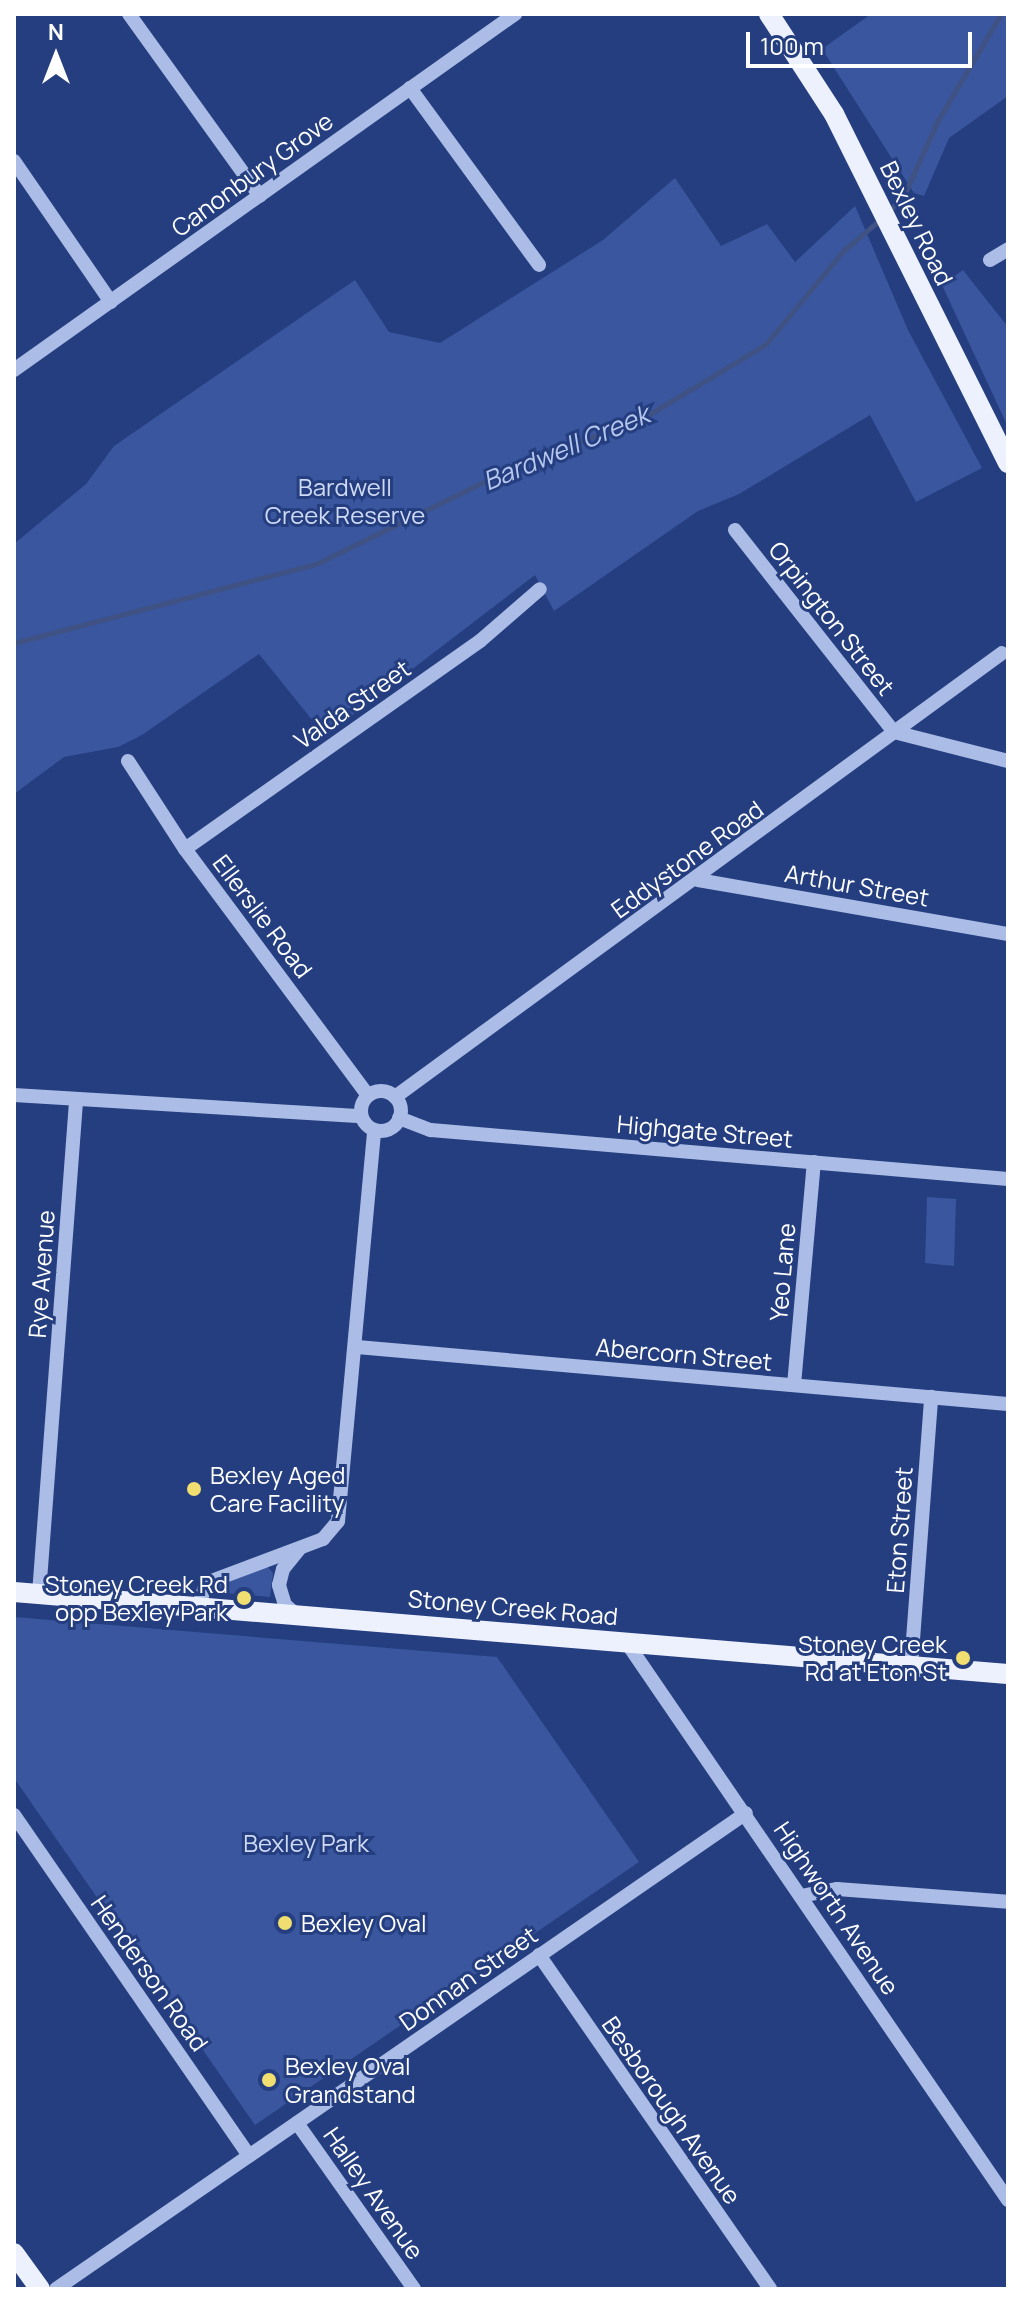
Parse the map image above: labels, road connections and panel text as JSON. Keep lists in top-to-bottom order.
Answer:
{
  "streets": {
    "main road": ["Bexley Road", "Stoney Creek Road"],
    "street": [
      "Canonbury Grove",
      "Orpington Street",
      "Valda Street",
      "Eddystone Road",
      "Arthur Street",
      "Ellerslie Road",
      "Highgate Street",
      "Yeo Lane",
      "Rye Avenue",
      "Abercorn Street",
      "Eton Street",
      "Highworth Avenue",
      "Henderson Road",
      "Donnan Street",
      "Besborough Avenue",
      "Halley Avenue"
    ]
  },
  "crossings": [
    ["Orpington Street", "Eddystone Road"],
    ["Valda Street", "Ellerslie Road"],
    ["Eddystone Road", "Arthur Street"],
    ["Eddystone Road", "Ellerslie Road"],
    ["Eddystone Road", "Highgate Street"],
    ["Ellerslie Road", "Highgate Street"],
    ["Highgate Street", "Yeo Lane"],
    ["Yeo Lane", "Abercorn Street"],
    ["Rye Avenue", "Stoney Creek Road"],
    ["Abercorn Street", "Eton Street"],
    ["Eton Street", "Stoney Creek Road"],
    ["Stoney Creek Road", "Highworth Avenue"],
    ["Highworth Avenue", "Donnan Street"],
    ["Henderson Road", "Donnan Street"],
    ["Donnan Street", "Besborough Avenue"],
    ["Donnan Street", "Halley Avenue"]
  ],
  "water": ["Bardwell Creek"],
  "parks": ["Bardwell Creek Reserve", "Bexley Park"],
  "places": [
    "Bexley Aged Care Facility",
    "Stoney Creek Rd opp Bexley Park",
    "Stoney Creek Rd at Eton St",
    "Bexley Oval",
    "Bexley Oval Grandstand"
  ],
  "scale_bar": "100 m",
  "north": "top"
}
